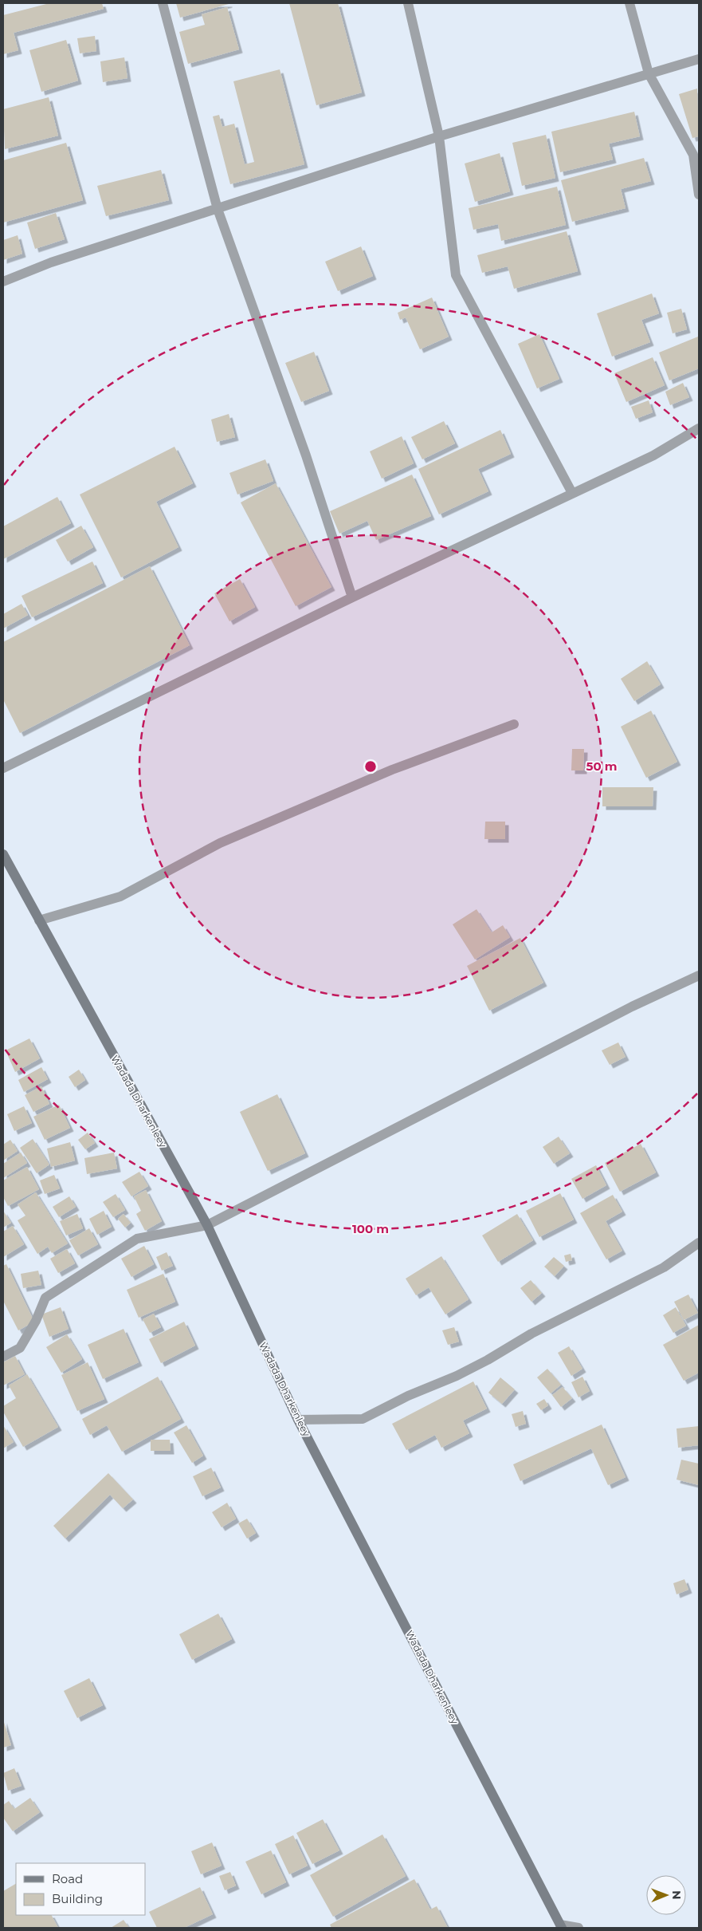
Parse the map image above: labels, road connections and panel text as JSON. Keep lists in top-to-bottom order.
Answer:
{
  "streets": {
    "main road": ["Wadada Dharkenleey"]
  },
  "legend": ["Road", "Building"],
  "north": "right",
  "rings": ["50 m", "100 m"]
}
